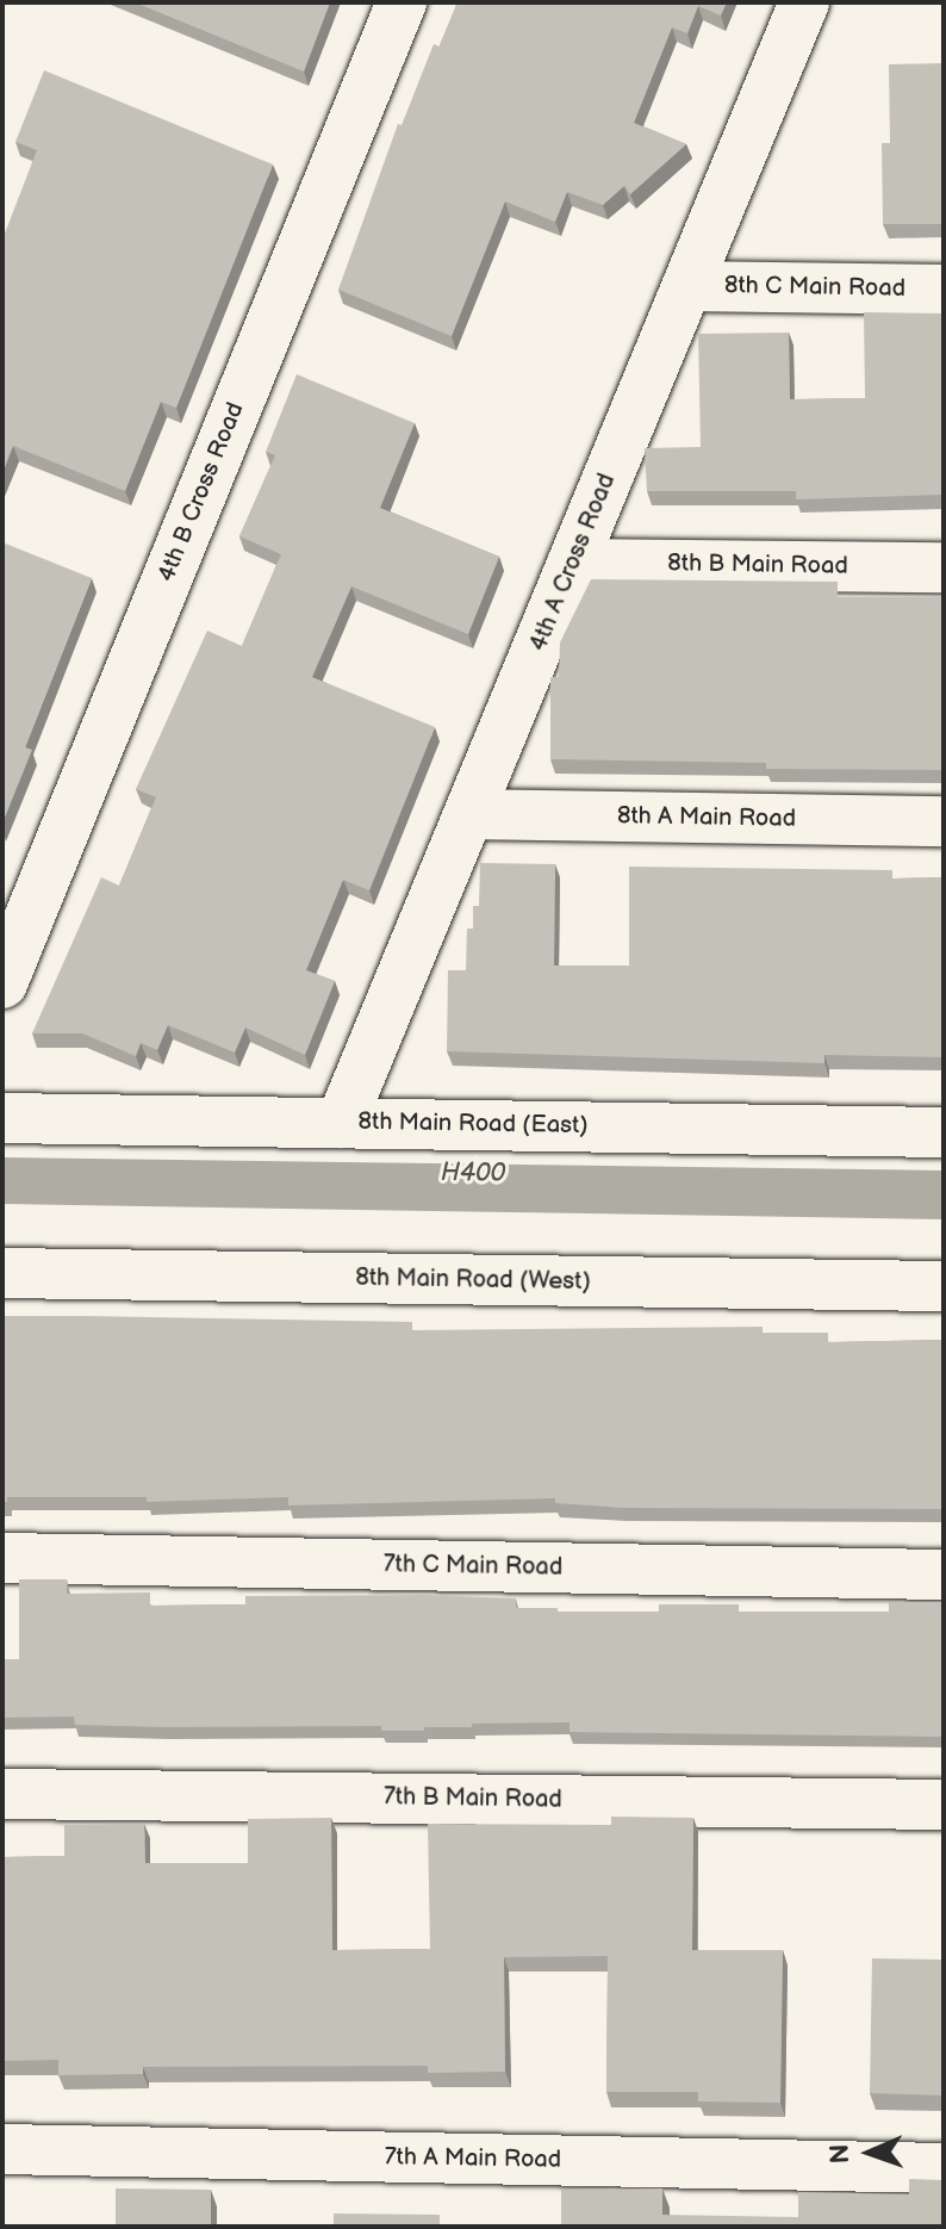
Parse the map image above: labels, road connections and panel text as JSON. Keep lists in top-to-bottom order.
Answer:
{
  "streets": {
    "street": [
      "8th C Main Road",
      "4th B Cross Road",
      "4th A Cross Road",
      "8th B Main Road",
      "8th A Main Road",
      "8th Main Road (East)",
      "8th Main Road (West)",
      "7th C Main Road",
      "7th B Main Road",
      "7th A Main Road"
    ]
  },
  "crossings": [
    ["8th C Main Road", "4th A Cross Road"],
    ["4th A Cross Road", "8th B Main Road"],
    ["4th A Cross Road", "8th A Main Road"],
    ["4th A Cross Road", "8th Main Road (East)"]
  ],
  "water": ["H400"],
  "north": "left"
}
